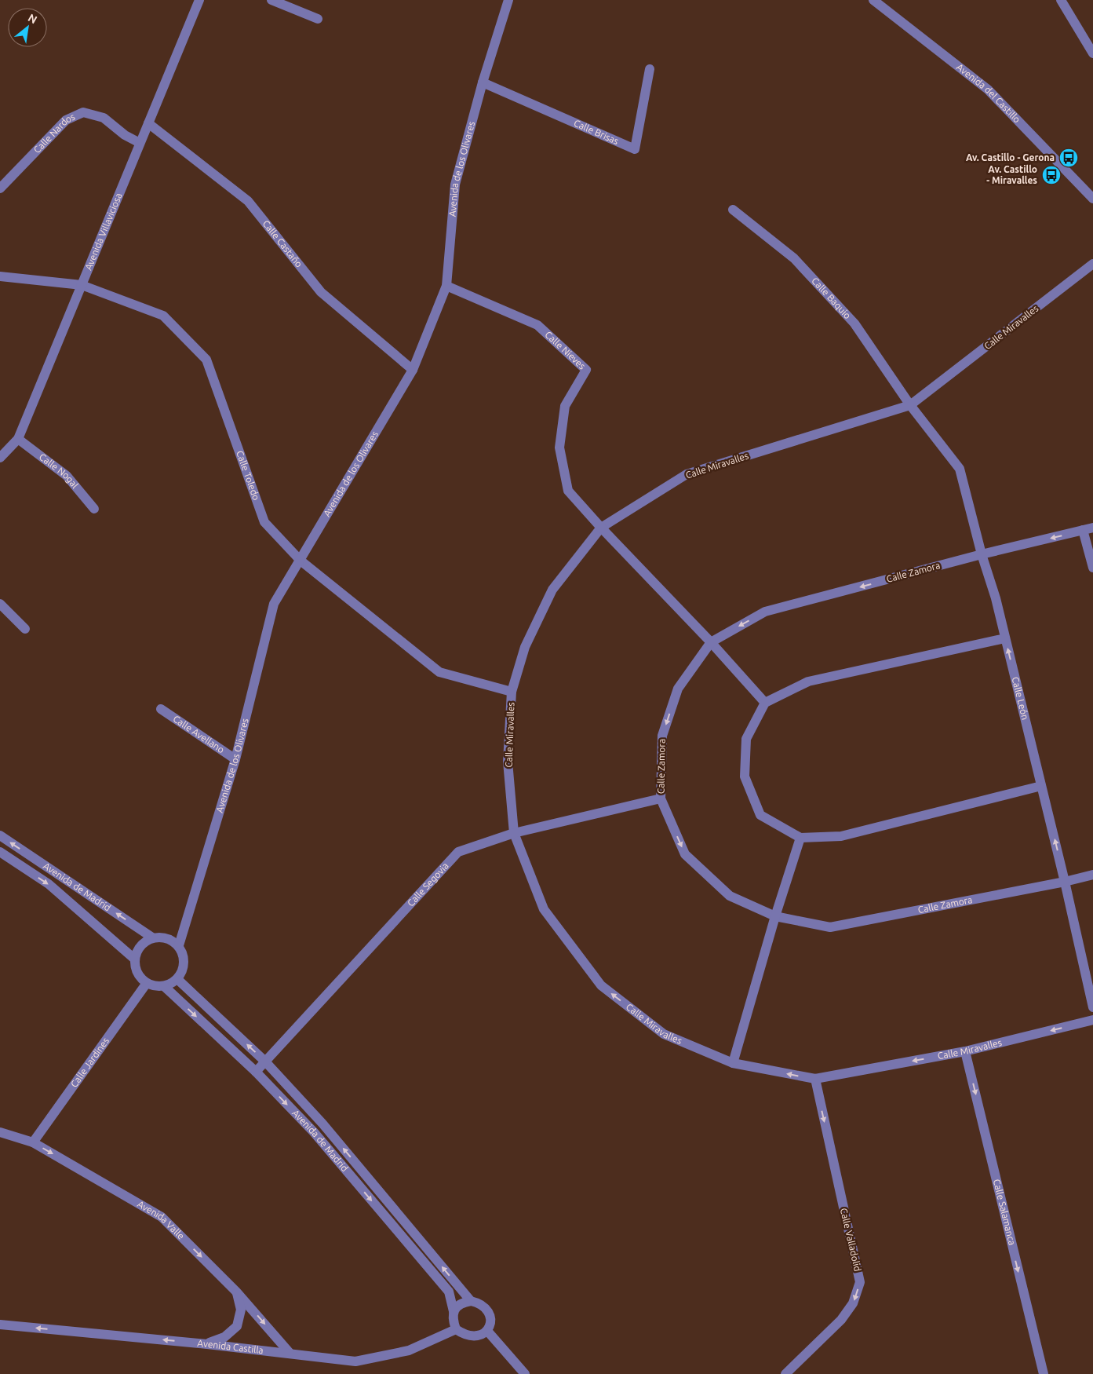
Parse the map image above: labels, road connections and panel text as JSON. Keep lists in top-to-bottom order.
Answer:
{
  "streets": {
    "street": [
      "Avenida del Castillo",
      "Calle Brisas",
      "Calle Nardos",
      "Avenida de los Olivares",
      "Avenida Villaviciosa",
      "Calle Castaño",
      "Calle Baquio",
      "Calle Miravalles",
      "Calle Nieves",
      "Calle Nogal",
      "Calle Toledo",
      "Calle Zamora",
      "Calle León",
      "Calle Avellano",
      "Calle Segovia",
      "Avenida de Madrid",
      "Calle Jardines",
      "Calle Salamanca",
      "Avenida Valle",
      "Calle Valladolid",
      "Avenida Castilla"
    ]
  },
  "crossings": [
    ["Calle Brisas", "Avenida de los Olivares"],
    ["Calle Nardos", "Avenida Villaviciosa"],
    ["Avenida de los Olivares", "Calle Castaño"],
    ["Avenida de los Olivares", "Calle Nieves"],
    ["Avenida de los Olivares", "Calle Toledo"],
    ["Avenida de los Olivares", "Calle Avellano"],
    ["Avenida de los Olivares", "Avenida de Madrid"],
    ["Avenida de los Olivares", "Calle Jardines"],
    ["Avenida Villaviciosa", "Calle Castaño"],
    ["Avenida Villaviciosa", "Calle Nogal"],
    ["Avenida Villaviciosa", "Calle Toledo"],
    ["Calle Baquio", "Calle Miravalles"],
    ["Calle Baquio", "Calle León"],
    ["Calle Miravalles", "Calle Nieves"],
    ["Calle Miravalles", "Calle Toledo"],
    ["Calle Miravalles", "Calle León"],
    ["Calle Miravalles", "Calle Segovia"],
    ["Calle Miravalles", "Calle Salamanca"],
    ["Calle Miravalles", "Calle Valladolid"],
    ["Calle Zamora", "Calle León"],
    ["Calle Zamora", "Calle Segovia"],
    ["Calle Segovia", "Avenida de Madrid"],
    ["Avenida de Madrid", "Calle Jardines"],
    ["Avenida de Madrid", "Avenida Castilla"],
    ["Calle Jardines", "Avenida Valle"],
    ["Avenida Valle", "Avenida Castilla"]
  ],
  "one_way": [
    "Calle Miravalles",
    "Calle León",
    "Calle Salamanca",
    "Avenida Valle",
    "Calle Valladolid",
    "Avenida Castilla"
  ],
  "places": {
    "bus stop": ["Av. Castillo - Gerona", "Av. Castillo - Miravalles"]
  },
  "north": "top right"
}
